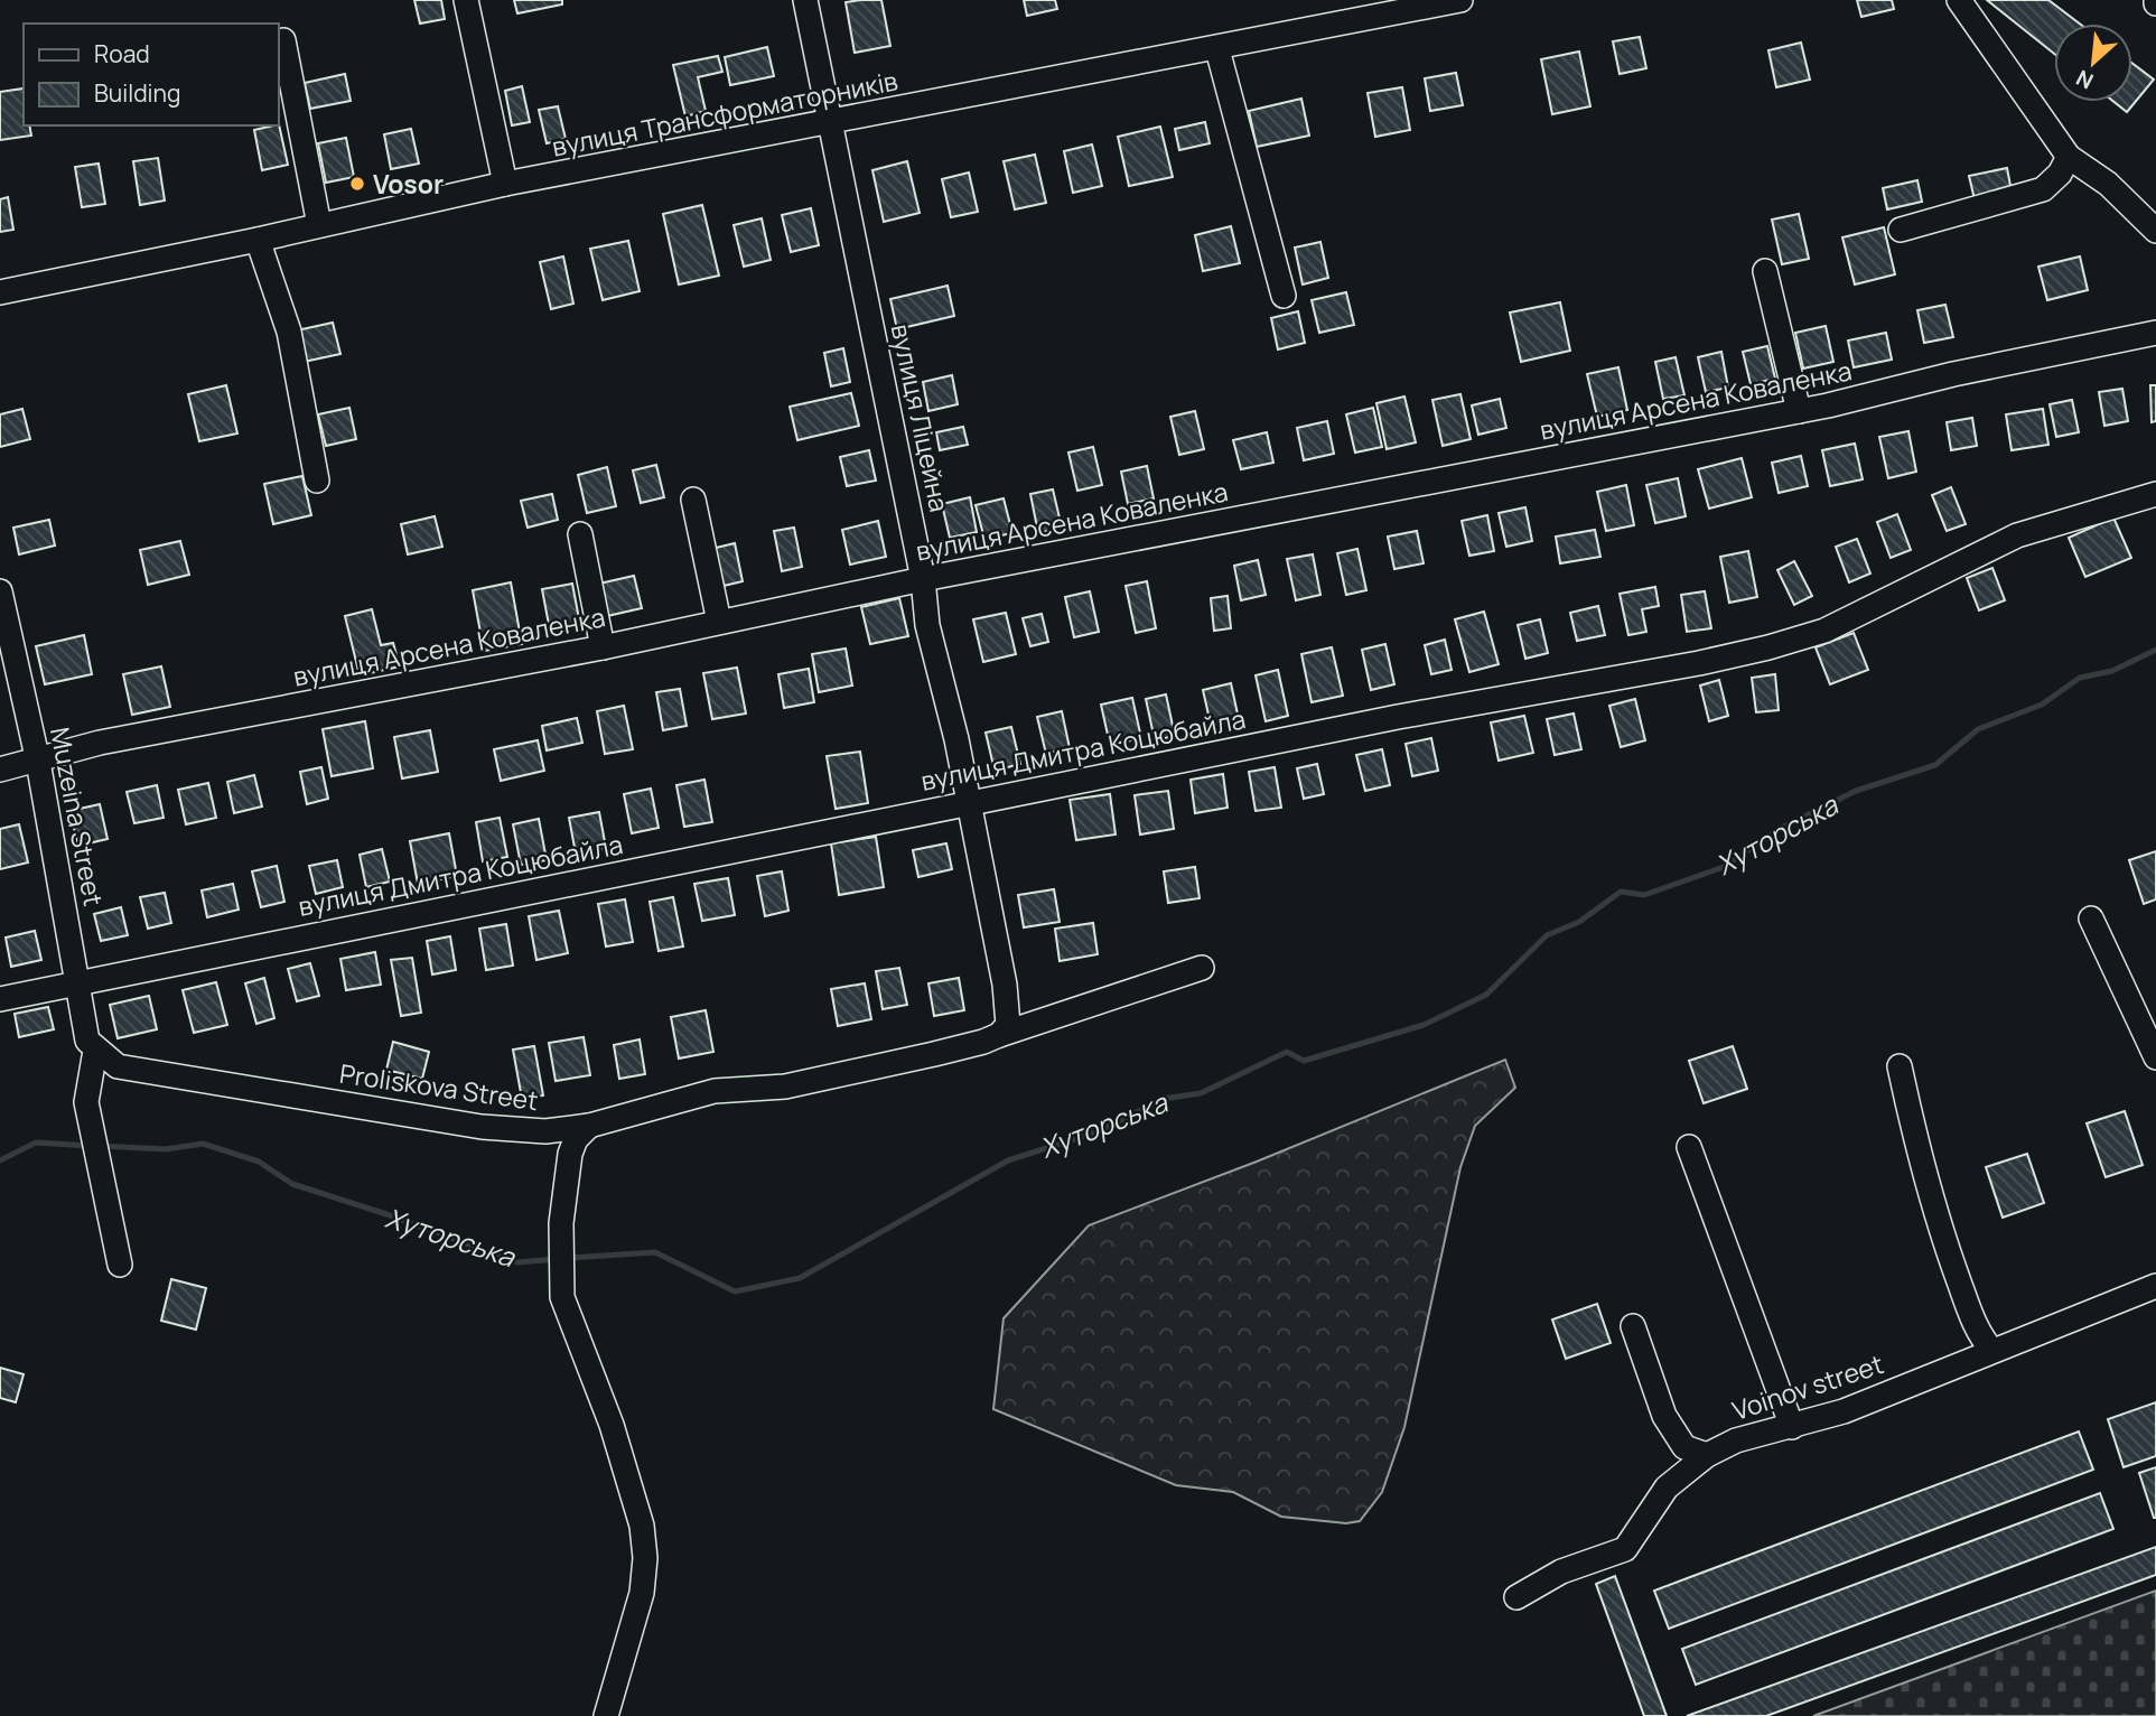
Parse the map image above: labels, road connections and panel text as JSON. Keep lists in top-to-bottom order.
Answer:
{
  "streets": {
    "street": [
      "вулиця Трансформаторників",
      "вулиця Арсена Коваленка",
      "вулиця Ліцейна",
      "вулиця Дмитра Коцюбайла",
      "Muzeina Street",
      "Proliskova Street",
      "Voinov street"
    ]
  },
  "crossings": [
    ["вулиця Трансформаторників", "вулиця Ліцейна"],
    ["вулиця Арсена Коваленка", "вулиця Ліцейна"],
    ["вулиця Арсена Коваленка", "Muzeina Street"],
    ["вулиця Ліцейна", "вулиця Дмитра Коцюбайла"],
    ["вулиця Ліцейна", "Proliskova Street"],
    ["вулиця Дмитра Коцюбайла", "Muzeina Street"],
    ["Muzeina Street", "Proliskova Street"]
  ],
  "water": ["Хуторська"],
  "places": ["Vosor"],
  "legend": ["Road", "Building"],
  "north": "bottom left"
}
